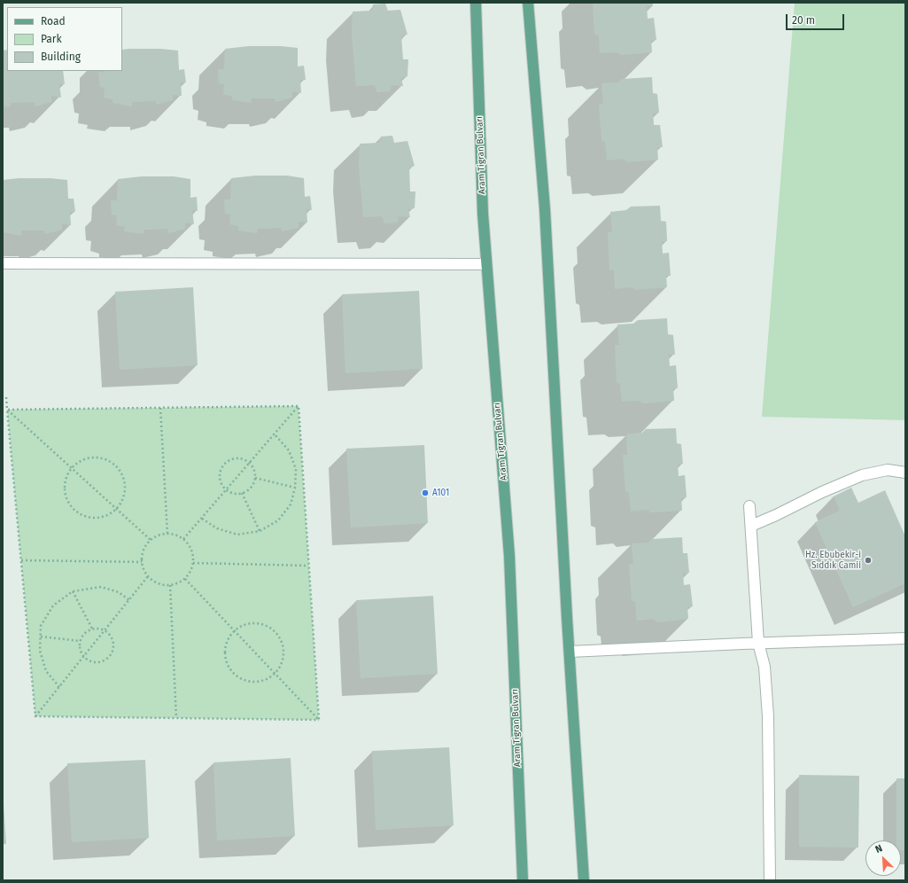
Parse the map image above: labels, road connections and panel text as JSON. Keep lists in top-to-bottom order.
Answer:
{
  "streets": {
    "main road": ["Aram Tigran Bulvarı"]
  },
  "places": ["A101", "Hz. Ebubekir-i Sıddık Camii"],
  "legend": ["Road", "Park", "Building"],
  "scale_bar": "20 m",
  "north": "top left"
}
